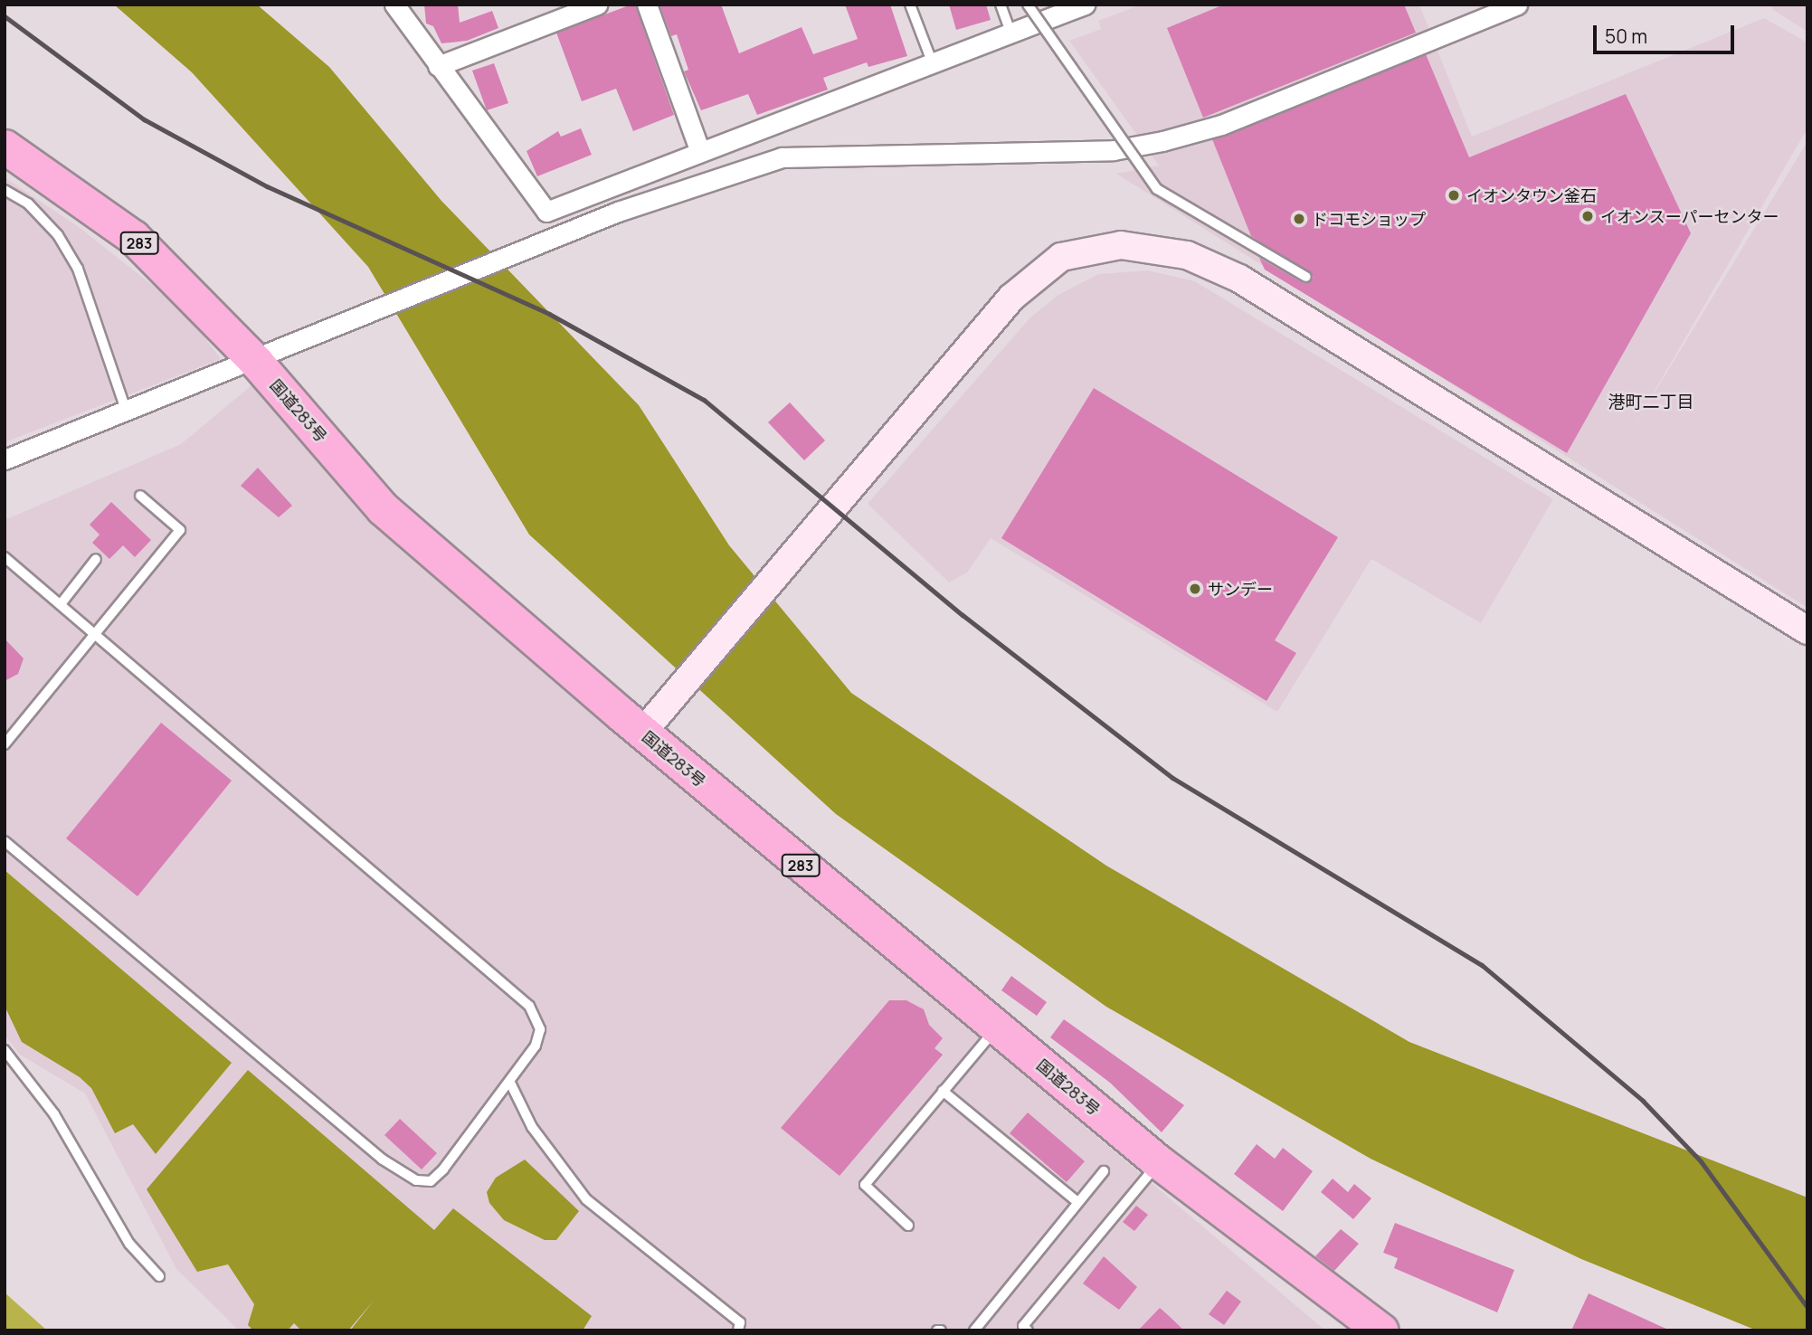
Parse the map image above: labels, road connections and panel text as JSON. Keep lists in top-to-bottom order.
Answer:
{
  "streets": {
    "highway": ["283", "国道283号"]
  },
  "districts": ["港町二丁目"],
  "places": [
    "イオンタウン釜石",
    "イオンスーパーセンター",
    "ドコモショップ",
    "サンデー"
  ],
  "scale_bar": "50 m"
}
